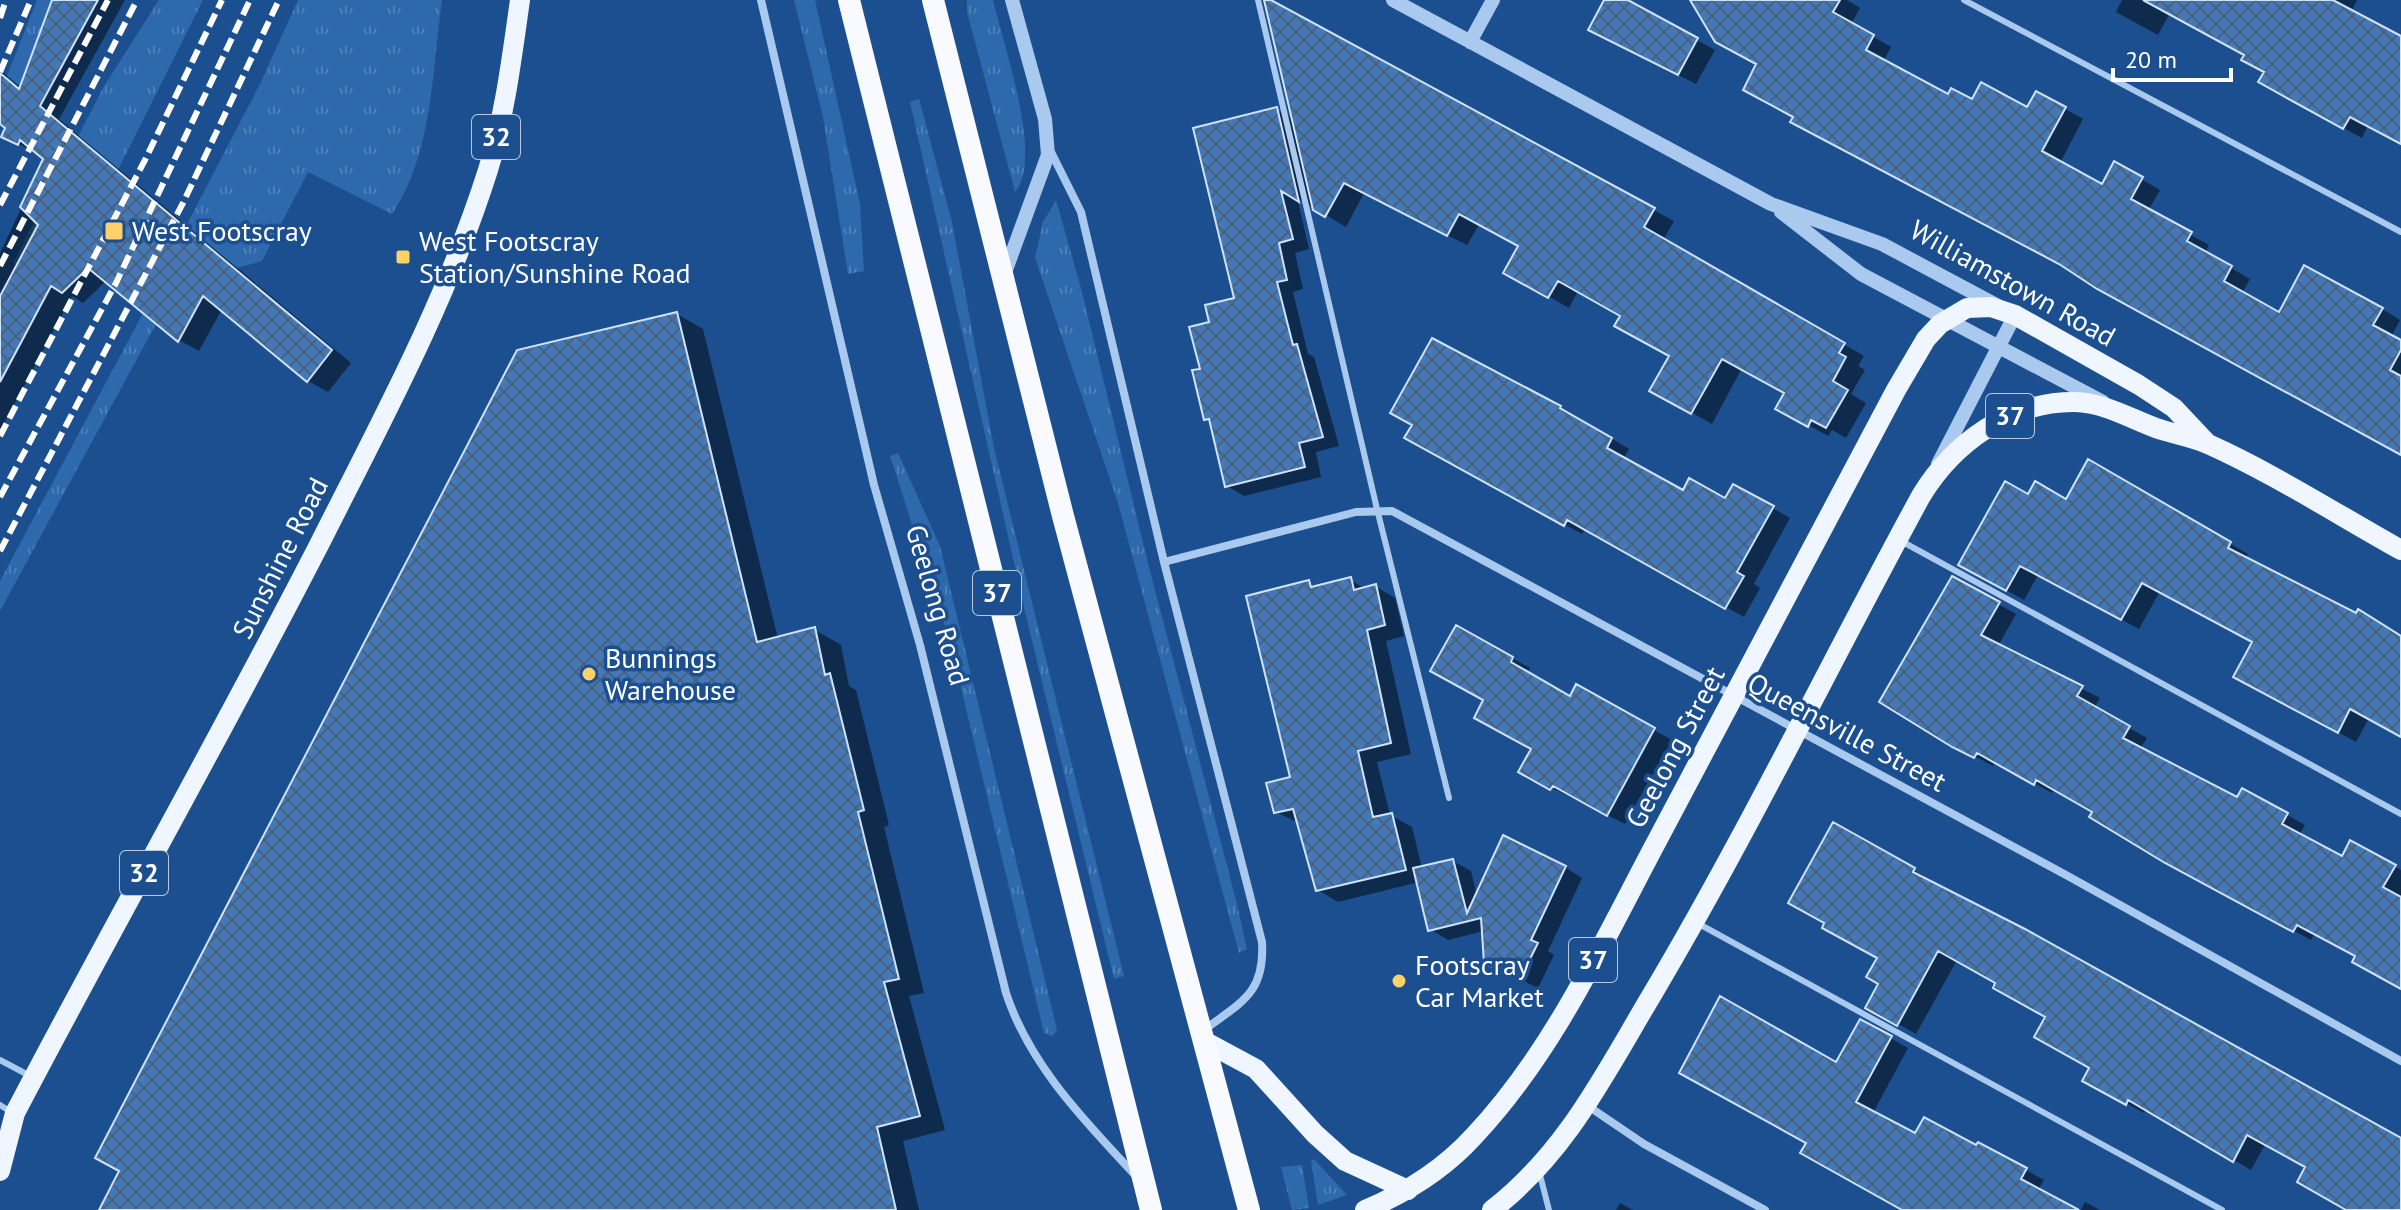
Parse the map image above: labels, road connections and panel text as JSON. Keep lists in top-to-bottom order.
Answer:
{
  "streets": {
    "highway": ["37", "Geelong Road"],
    "main road": [
      "32",
      "Williamstown Road",
      "Sunshine Road",
      "Geelong Street"
    ],
    "street": ["Queensville Street"]
  },
  "crossings": [
    ["Williamstown Road", "37"],
    ["Williamstown Road", "Geelong Street"],
    ["37", "Queensville Street"],
    ["37", "Geelong Street"],
    ["Queensville Street", "Geelong Street"]
  ],
  "places": {
    "transit": ["West Footscray", "West Footscray Station/Sunshine Road"],
    "other": ["Bunnings Warehouse", "Footscray Car Market"]
  },
  "scale_bar": "20 m"
}
